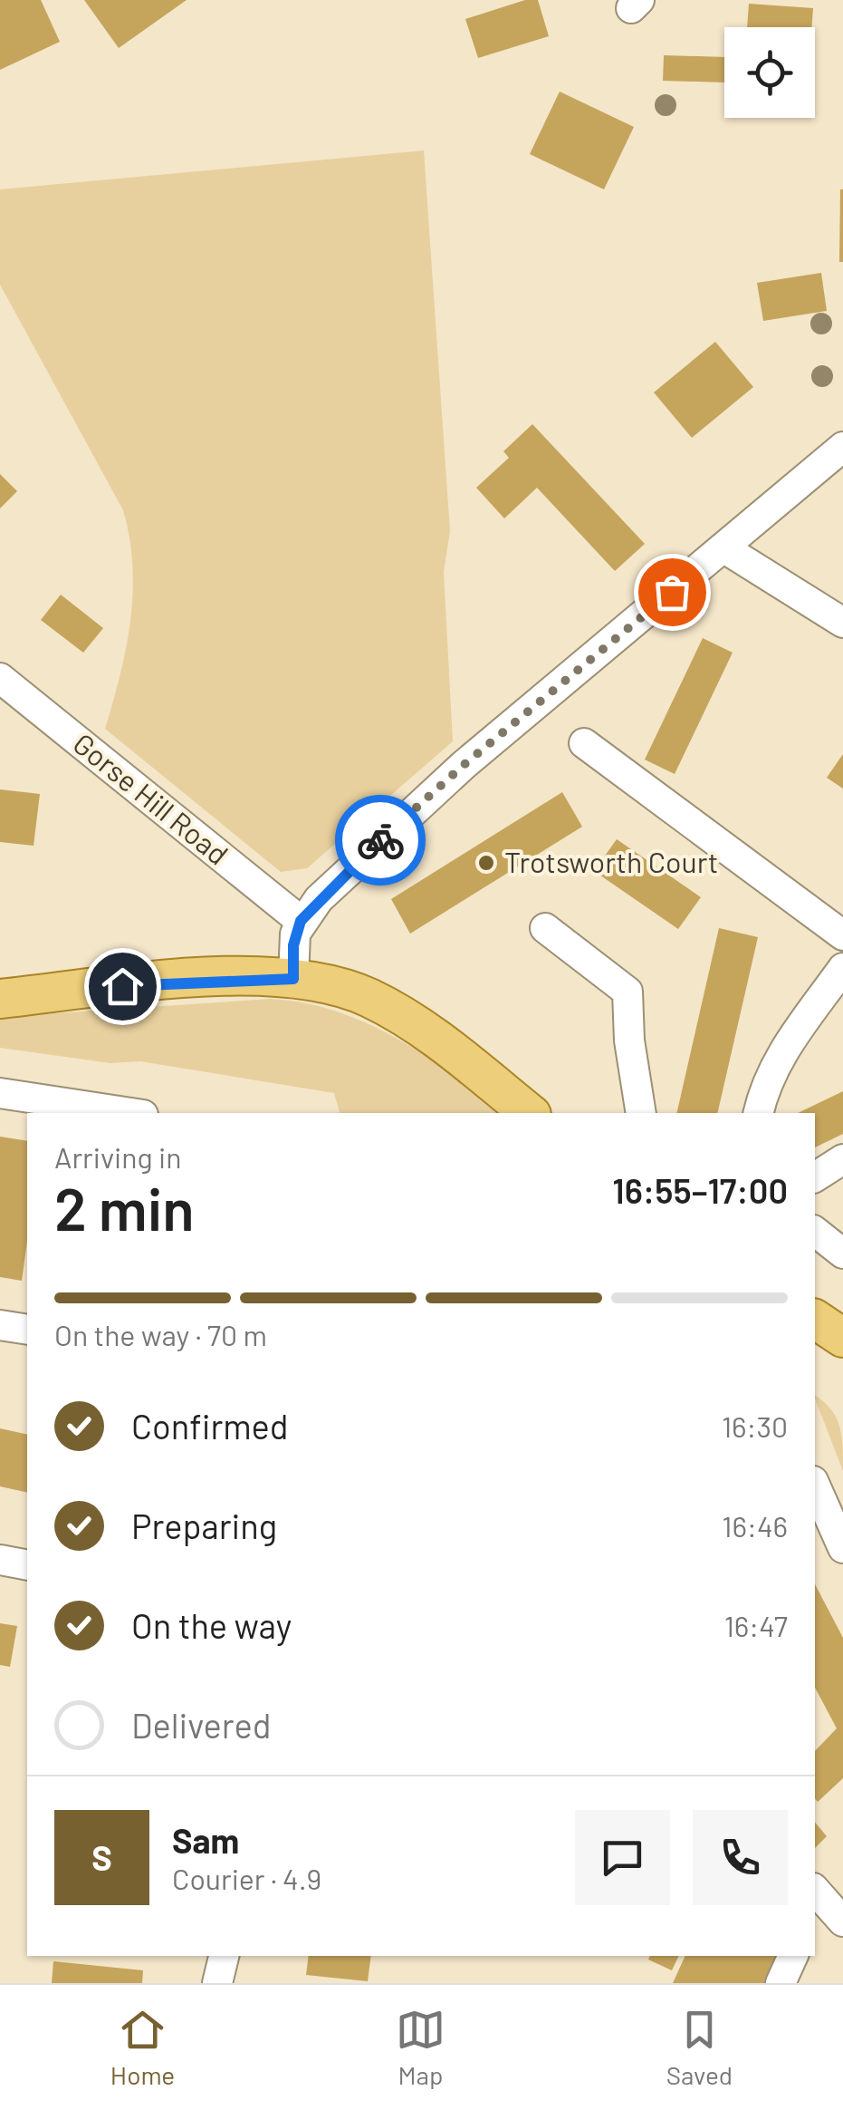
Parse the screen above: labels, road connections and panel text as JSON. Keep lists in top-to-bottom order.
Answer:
{
  "streets": {
    "street": ["Gorse Hill Road"]
  },
  "places": ["Trotsworth Court"],
  "page": {
    "heading": ["2 min", "Arriving in", "16:55–17:00"],
    "panel": ["Sam", "Courier · 4.9"],
    "bar": "On the way · 70 m",
    "list": [
      ["Confirmed", "16:30"],
      ["Preparing", "16:46"],
      ["On the way", "16:47"],
      "Delivered"
    ],
    "round": "S",
    "tabs": ["Home", "Map", "Saved"]
  }
}
